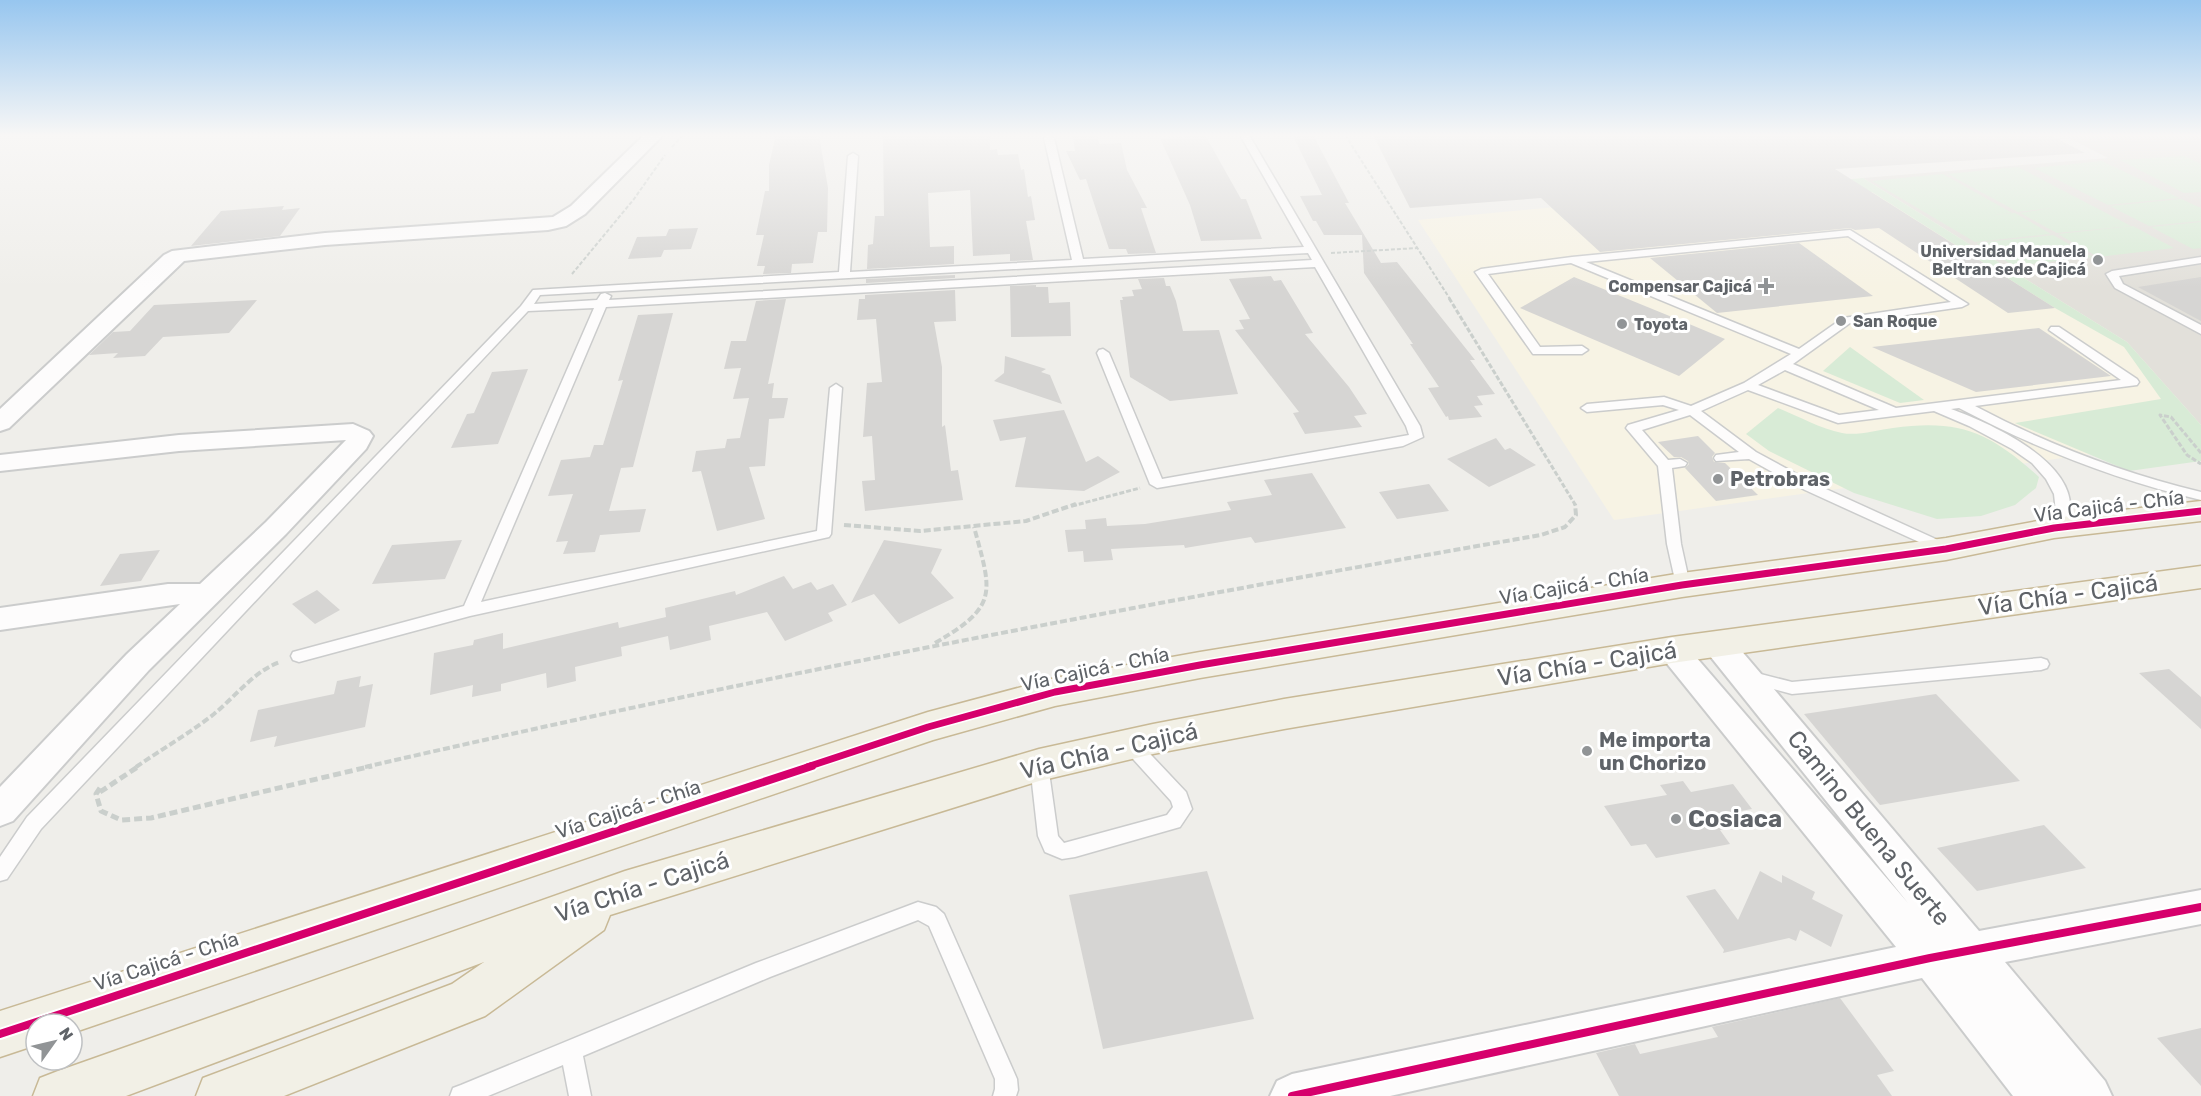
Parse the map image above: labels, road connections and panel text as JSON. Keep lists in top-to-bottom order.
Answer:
{
  "streets": {
    "highway": ["Vía Cajicá - Chía", "Vía Chía - Cajicá"],
    "street": ["Camino Buena Suerte"]
  },
  "crossings": [
    ["Vía Chía - Cajicá", "Camino Buena Suerte"]
  ],
  "places": {
    "other": [
      "Universidad Manuela Beltran sede Cajicá",
      "San Roque",
      "Toyota",
      "Petrobras",
      "Me importa un Chorizo",
      "Cosiaca"
    ],
    "health": ["Compensar Cajicá"]
  },
  "north": "top right"
}
